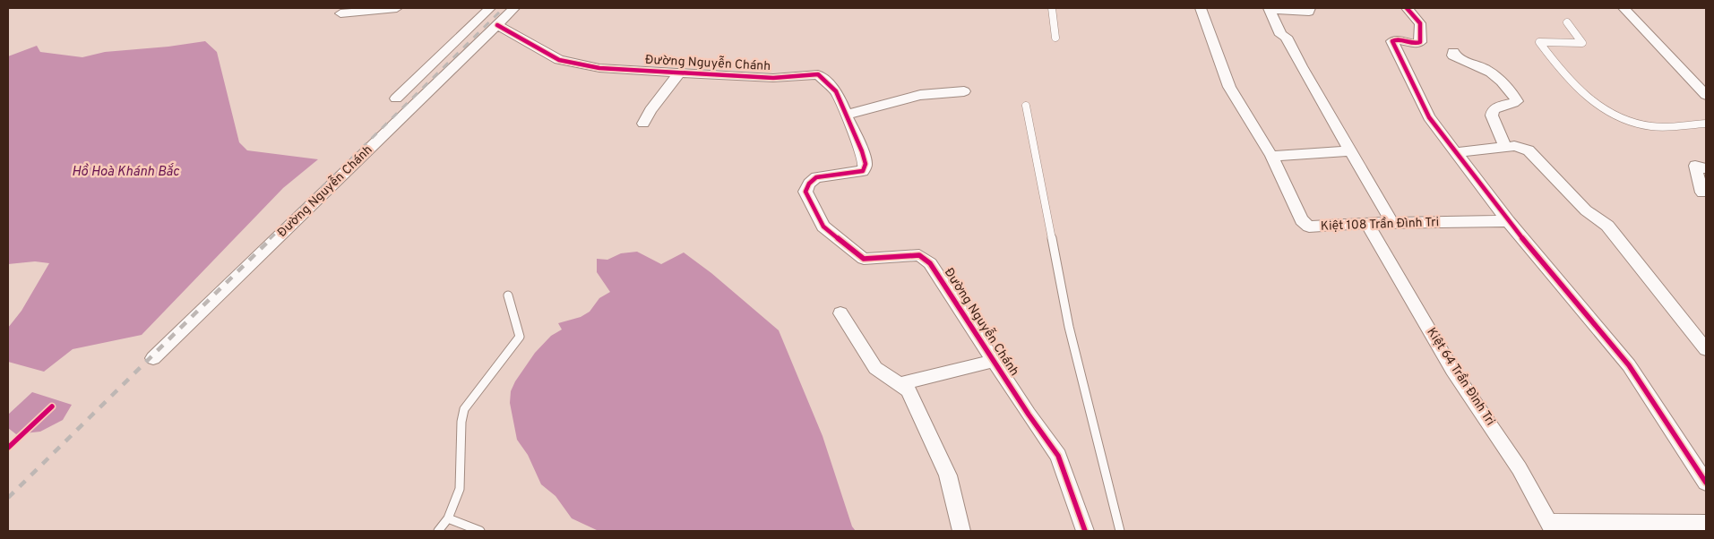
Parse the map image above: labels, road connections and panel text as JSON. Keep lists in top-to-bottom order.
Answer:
{
  "streets": {
    "street": ["Đường Nguyễn Chánh", "Kiệt 108 Trần Đình Tri", "Kiệt 64 Trần Đình Tri"]
  },
  "crossings": [
    ["Kiệt 108 Trần Đình Tri", "Kiệt 64 Trần Đình Tri"]
  ],
  "water": ["Hồ Hoà Khánh Bắc"]
}
